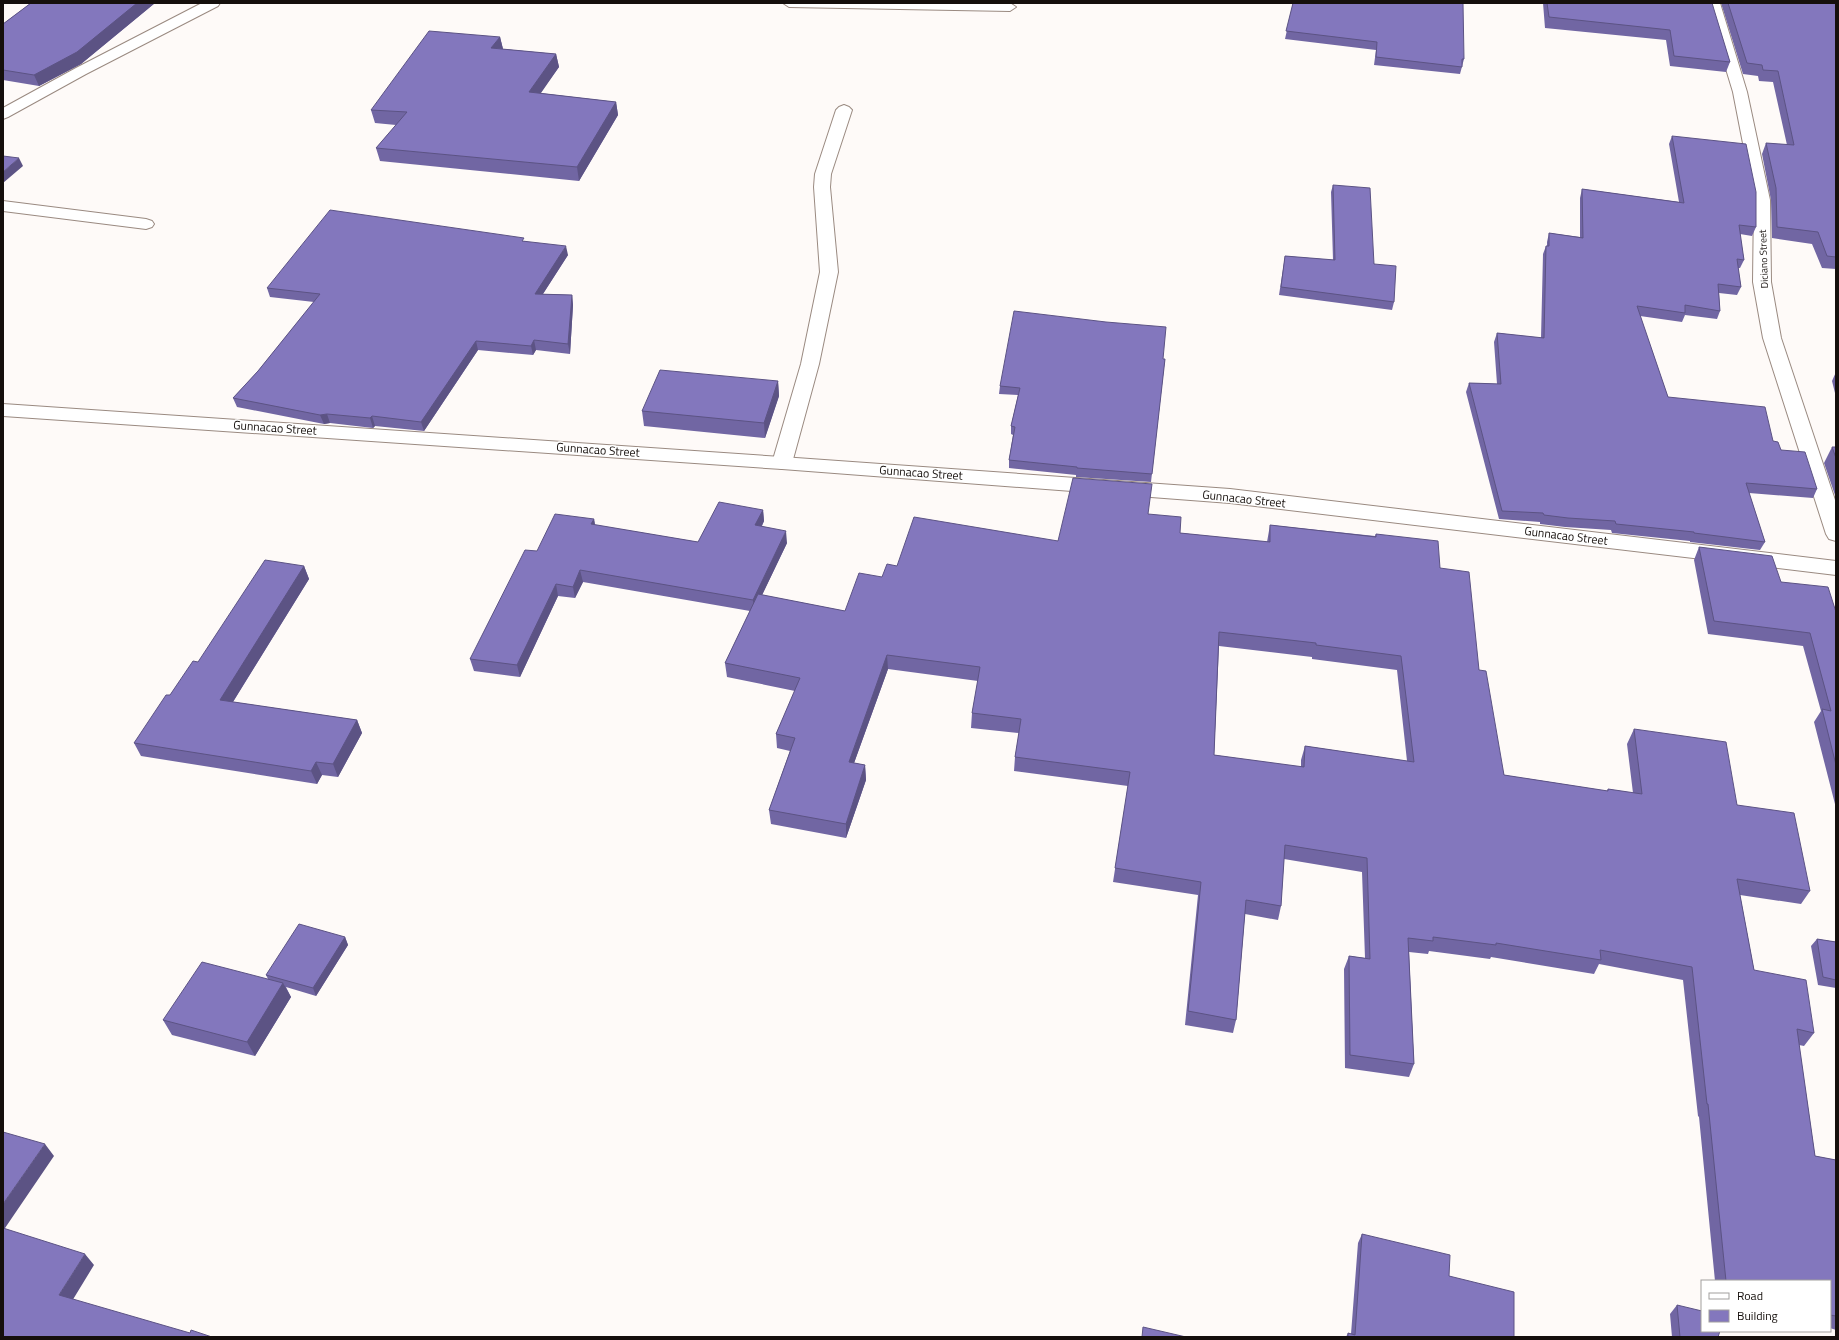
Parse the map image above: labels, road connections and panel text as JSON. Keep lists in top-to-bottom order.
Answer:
{
  "streets": {
    "street": ["Diciano Street", "Gunnacao Street"]
  },
  "legend": ["Road", "Building"]
}
